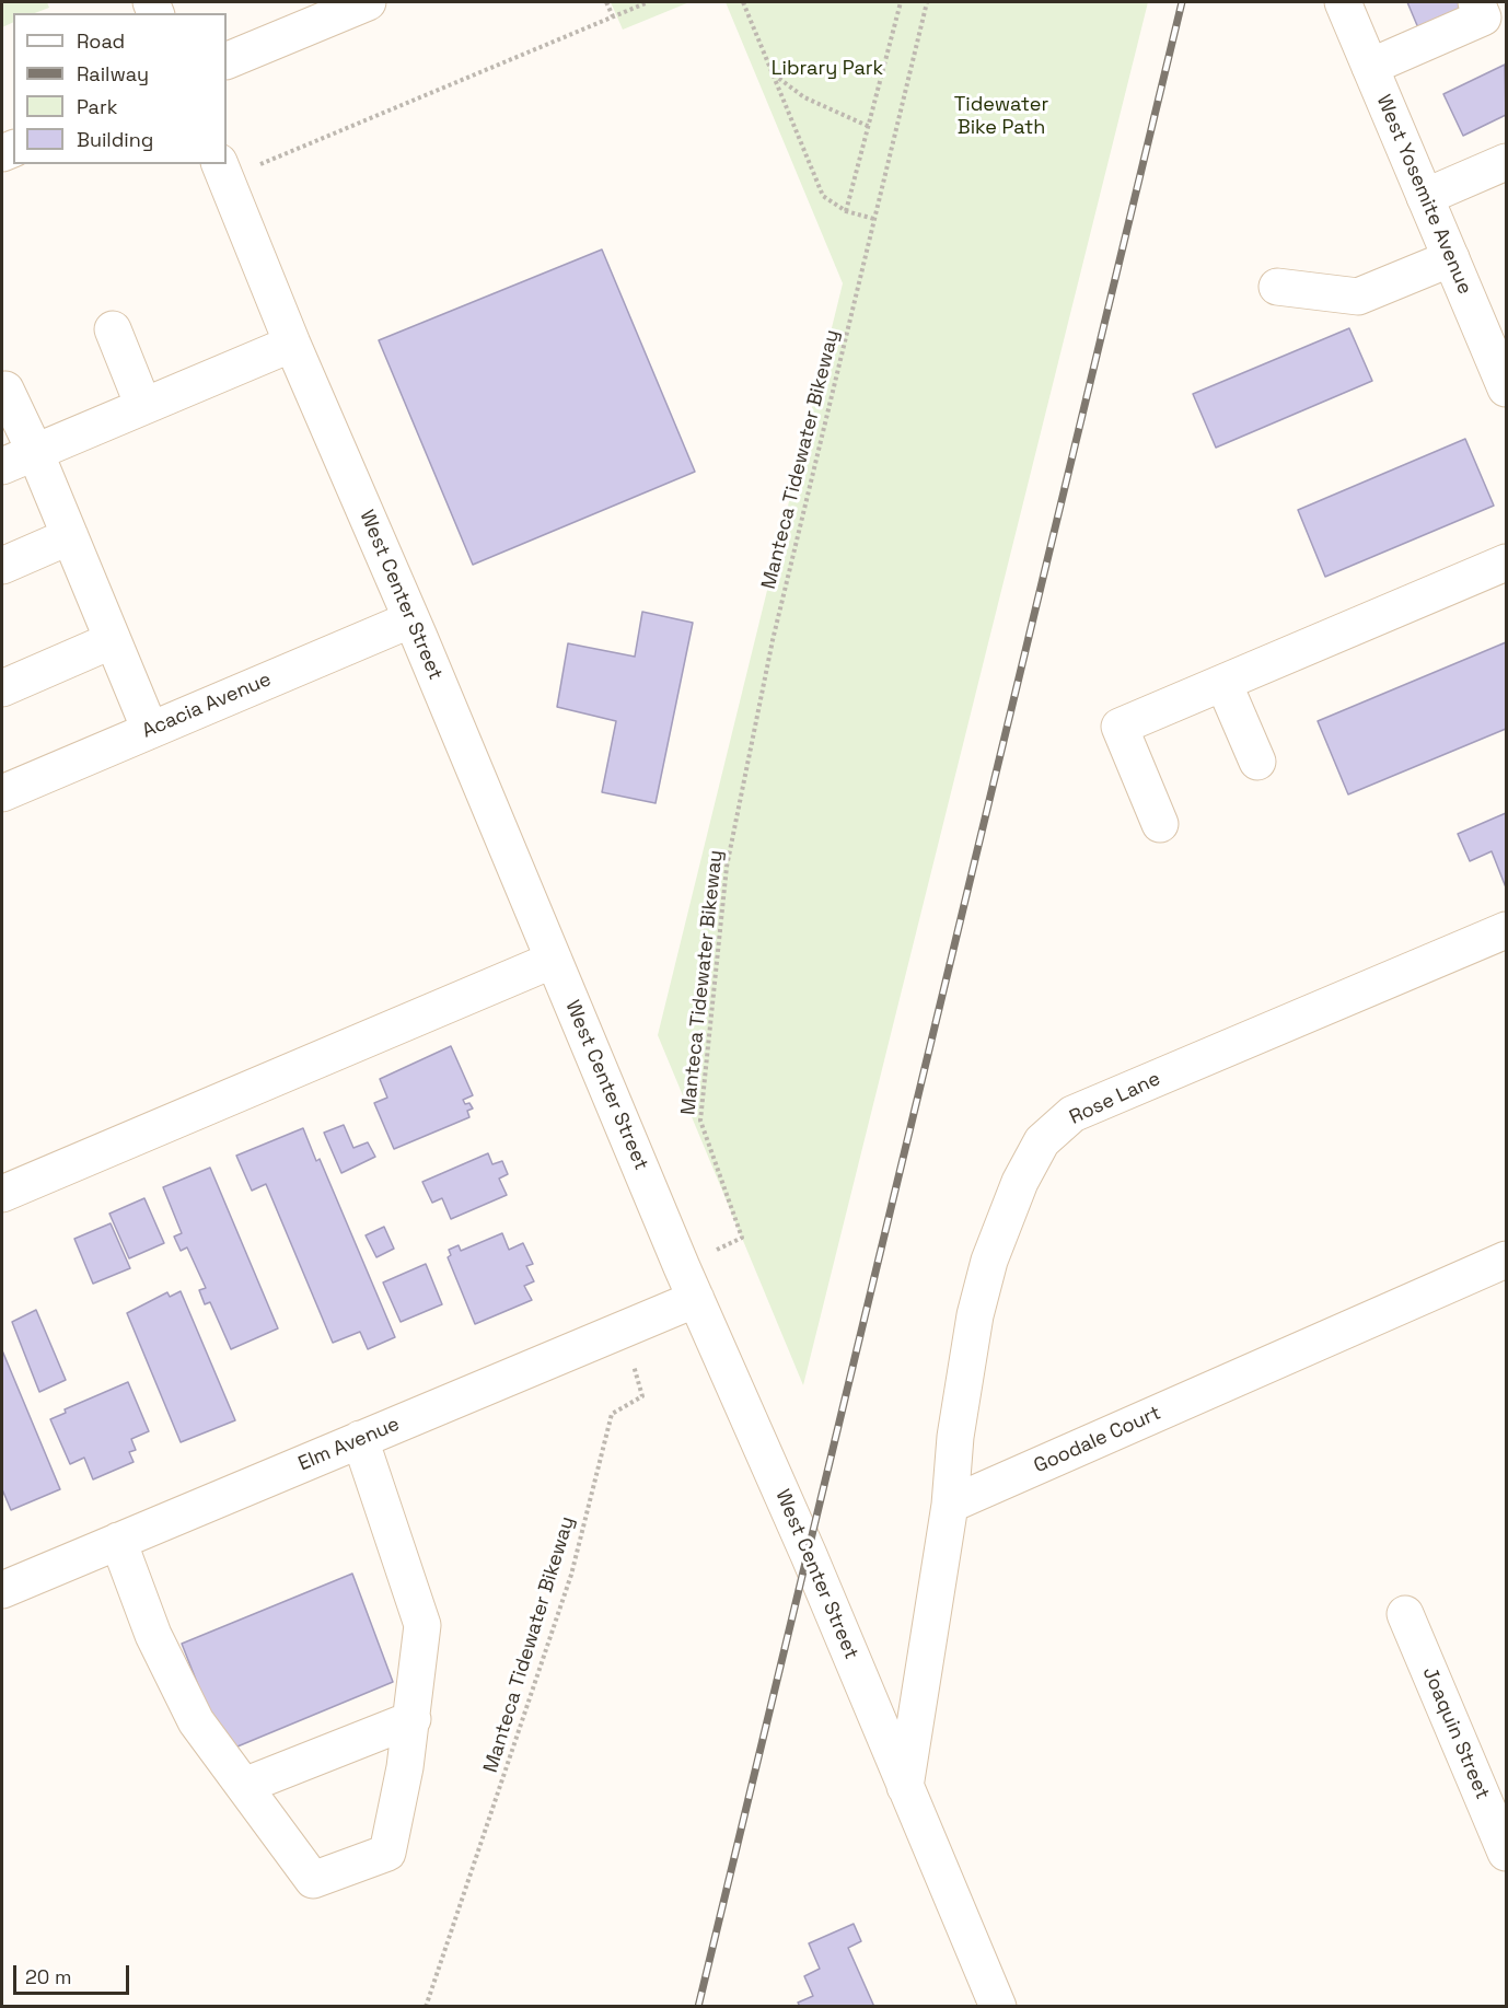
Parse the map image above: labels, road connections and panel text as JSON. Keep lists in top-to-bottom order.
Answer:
{
  "streets": {
    "street": [
      "West Yosemite Avenue",
      "West Center Street",
      "Acacia Avenue",
      "Rose Lane",
      "Goodale Court",
      "Elm Avenue",
      "Joaquin Street"
    ],
    "path": ["Manteca Tidewater Bikeway"]
  },
  "crossings": [
    ["Manteca Tidewater Bikeway", "West Center Street"],
    ["Manteca Tidewater Bikeway", "Elm Avenue"],
    ["West Center Street", "Acacia Avenue"],
    ["West Center Street", "Elm Avenue"],
    ["Rose Lane", "Goodale Court"]
  ],
  "parks": ["Library Park", "Tidewater Bike Path"],
  "legend": [
    "Road",
    "Railway",
    "Park",
    "Building"
  ],
  "scale_bar": "20 m"
}
